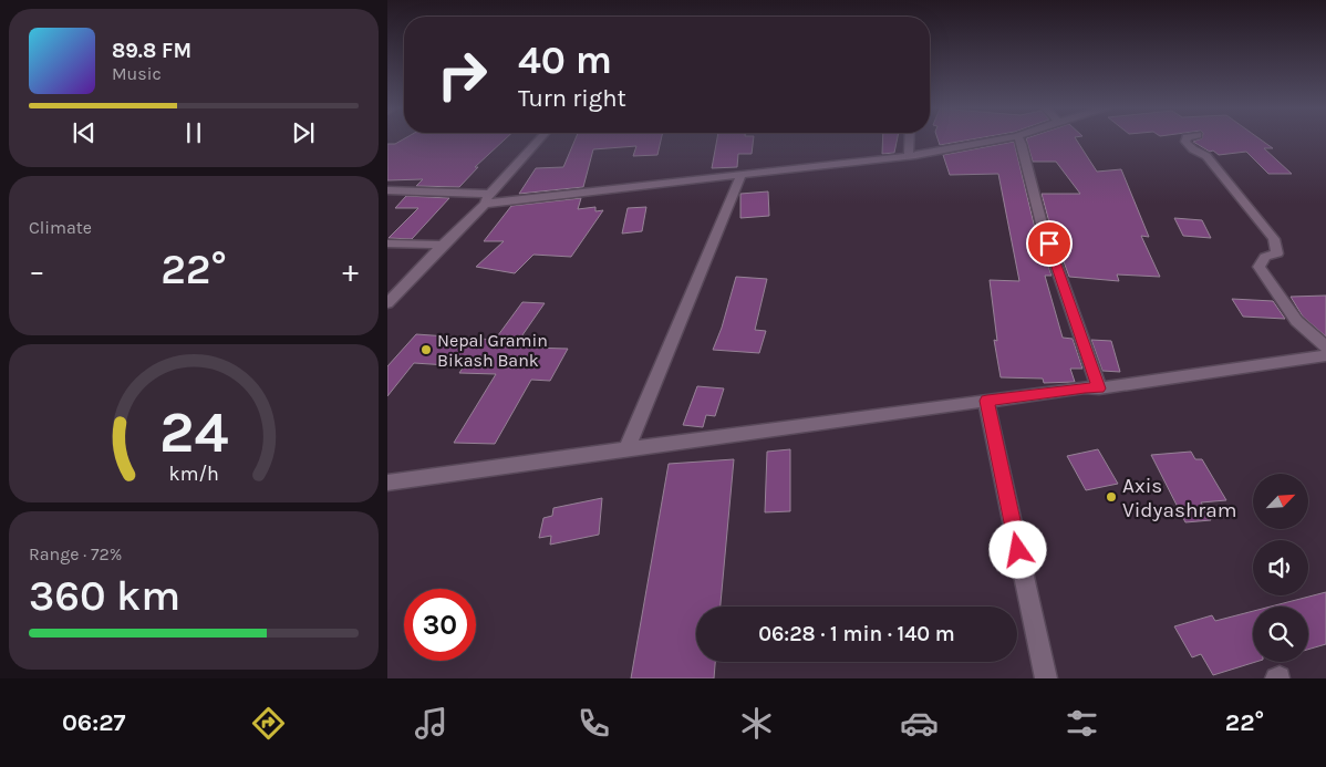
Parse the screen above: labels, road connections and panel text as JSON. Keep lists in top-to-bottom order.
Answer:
{
  "places": ["Nepal Gramin Bikash Bank", "Axis Vidyashram"],
  "north": "top right",
  "page": {
    "turn": ["40 m", "Turn right"],
    "song": ["89.8 FM", "Music"],
    "tile": [
      "Climate",
      ["Range · 72%", "360 km"]
    ],
    "heat": ["−", "22°", "+"],
    "limit": "30",
    "trip": "06:28 · 1 min · 140 m",
    "tabs": ["06:27", "22°"],
    "gauge": ["24", "km/h"]
  }
}
